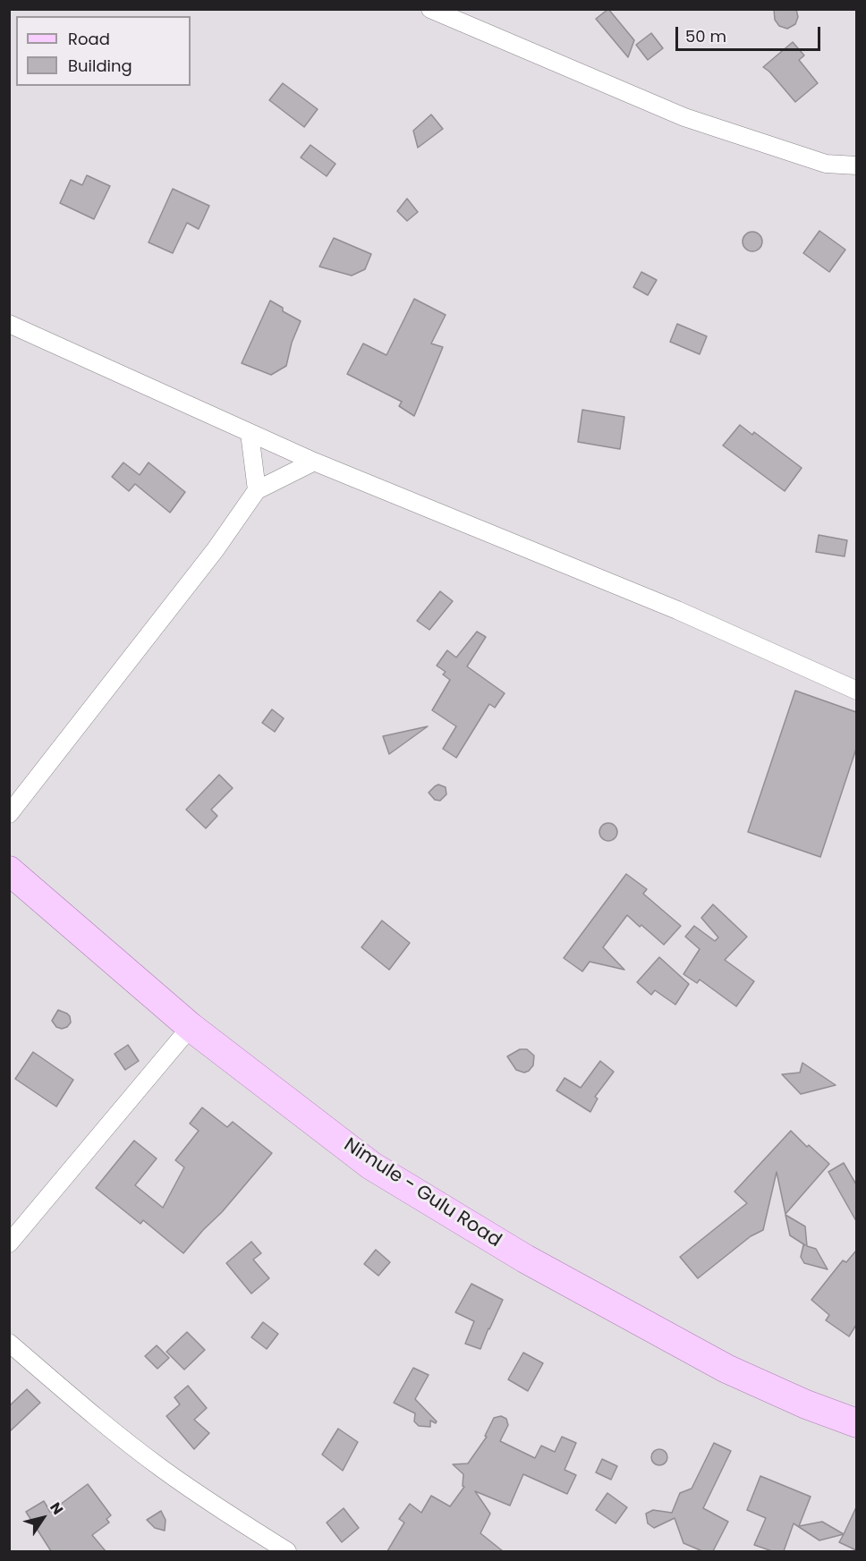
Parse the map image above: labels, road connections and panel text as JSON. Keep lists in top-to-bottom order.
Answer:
{
  "streets": {
    "main road": ["Nimule - Gulu Road"]
  },
  "legend": ["Road", "Building"],
  "scale_bar": "50 m",
  "north": "top right"
}
